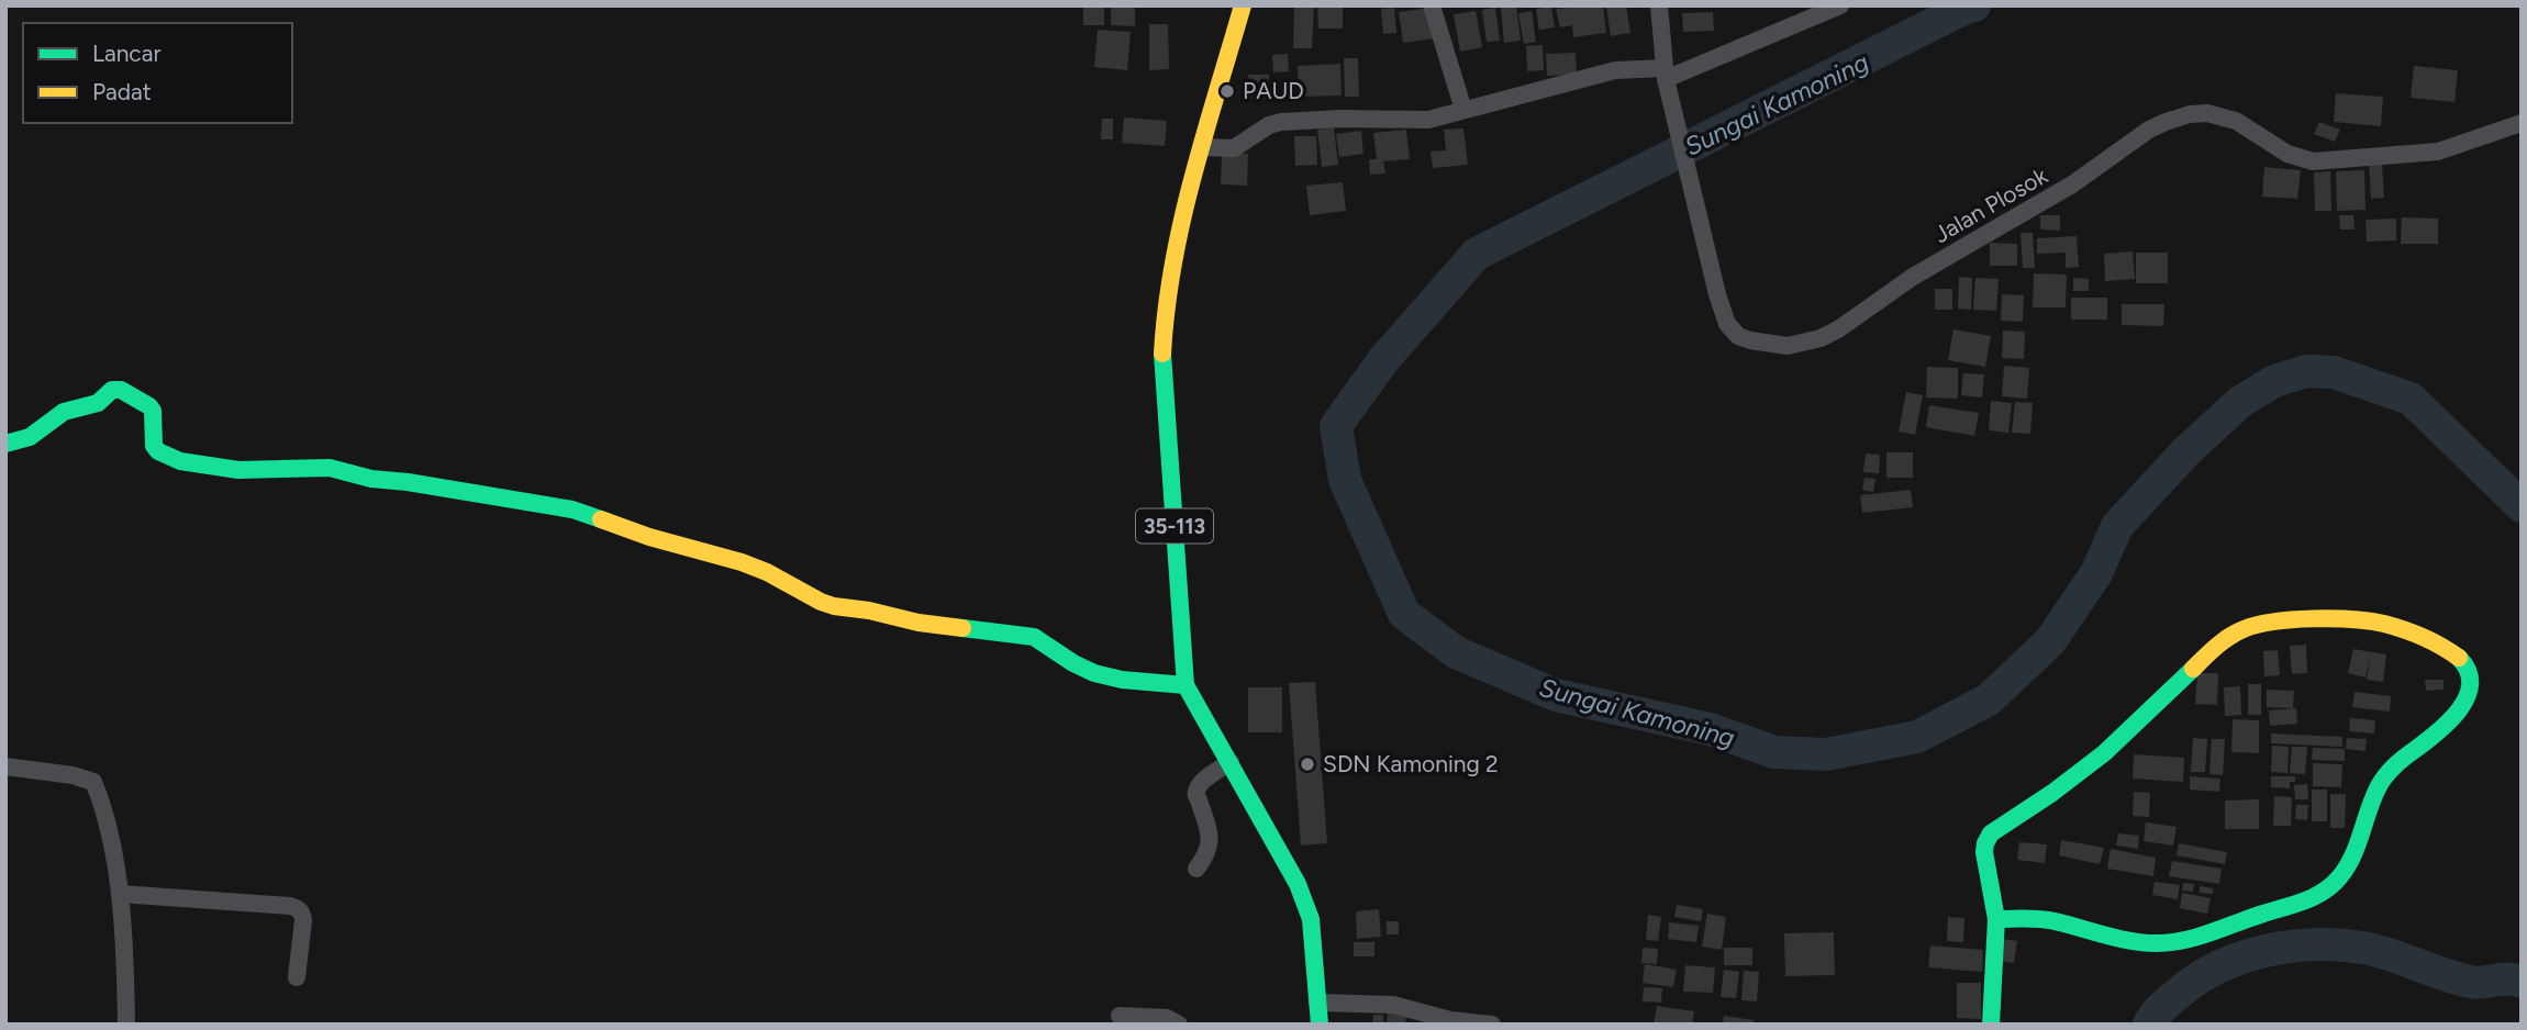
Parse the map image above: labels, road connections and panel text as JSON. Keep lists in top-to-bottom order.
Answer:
{
  "streets": {
    "street": ["Jalan Plosok", "35-113"]
  },
  "water": ["Sungai Kamoning"],
  "places": ["PAUD", "SDN Kamoning 2"],
  "legend": ["Lancar", "Padat"]
}
